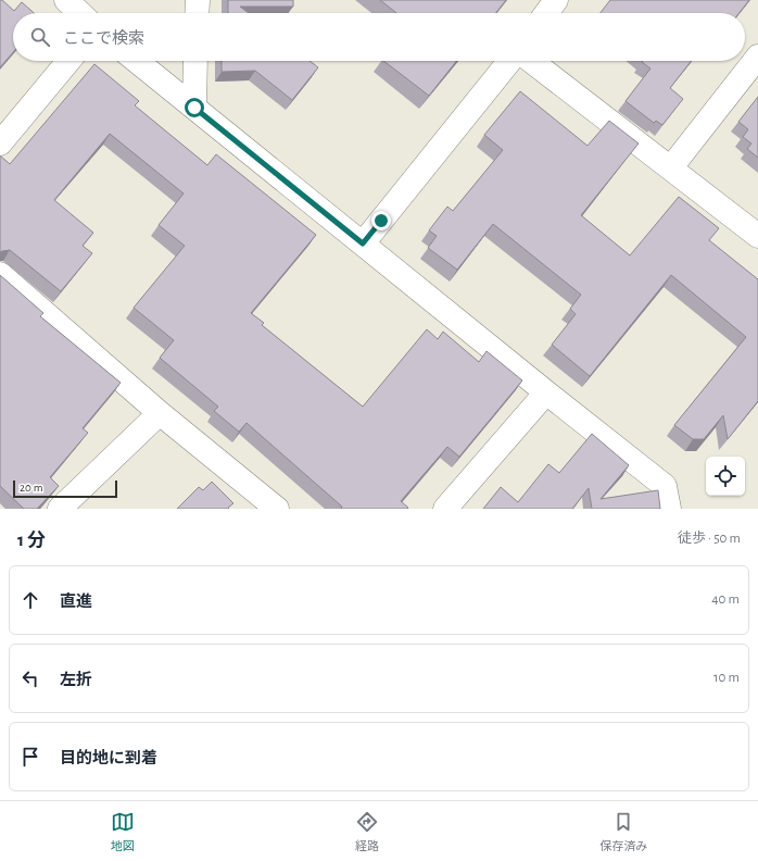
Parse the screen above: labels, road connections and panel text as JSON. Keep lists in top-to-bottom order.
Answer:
{
  "scale_bar": "20 m",
  "page": {
    "search": "ここで検索",
    "scale": "20 m",
    "heading": ["1 分", "徒歩 · 50 m"],
    "list": [
      ["直進", "40 m"],
      ["左折", "10 m"],
      "目的地に到着"
    ],
    "nav": ["地図", "経路", "保存済み"]
  }
}
